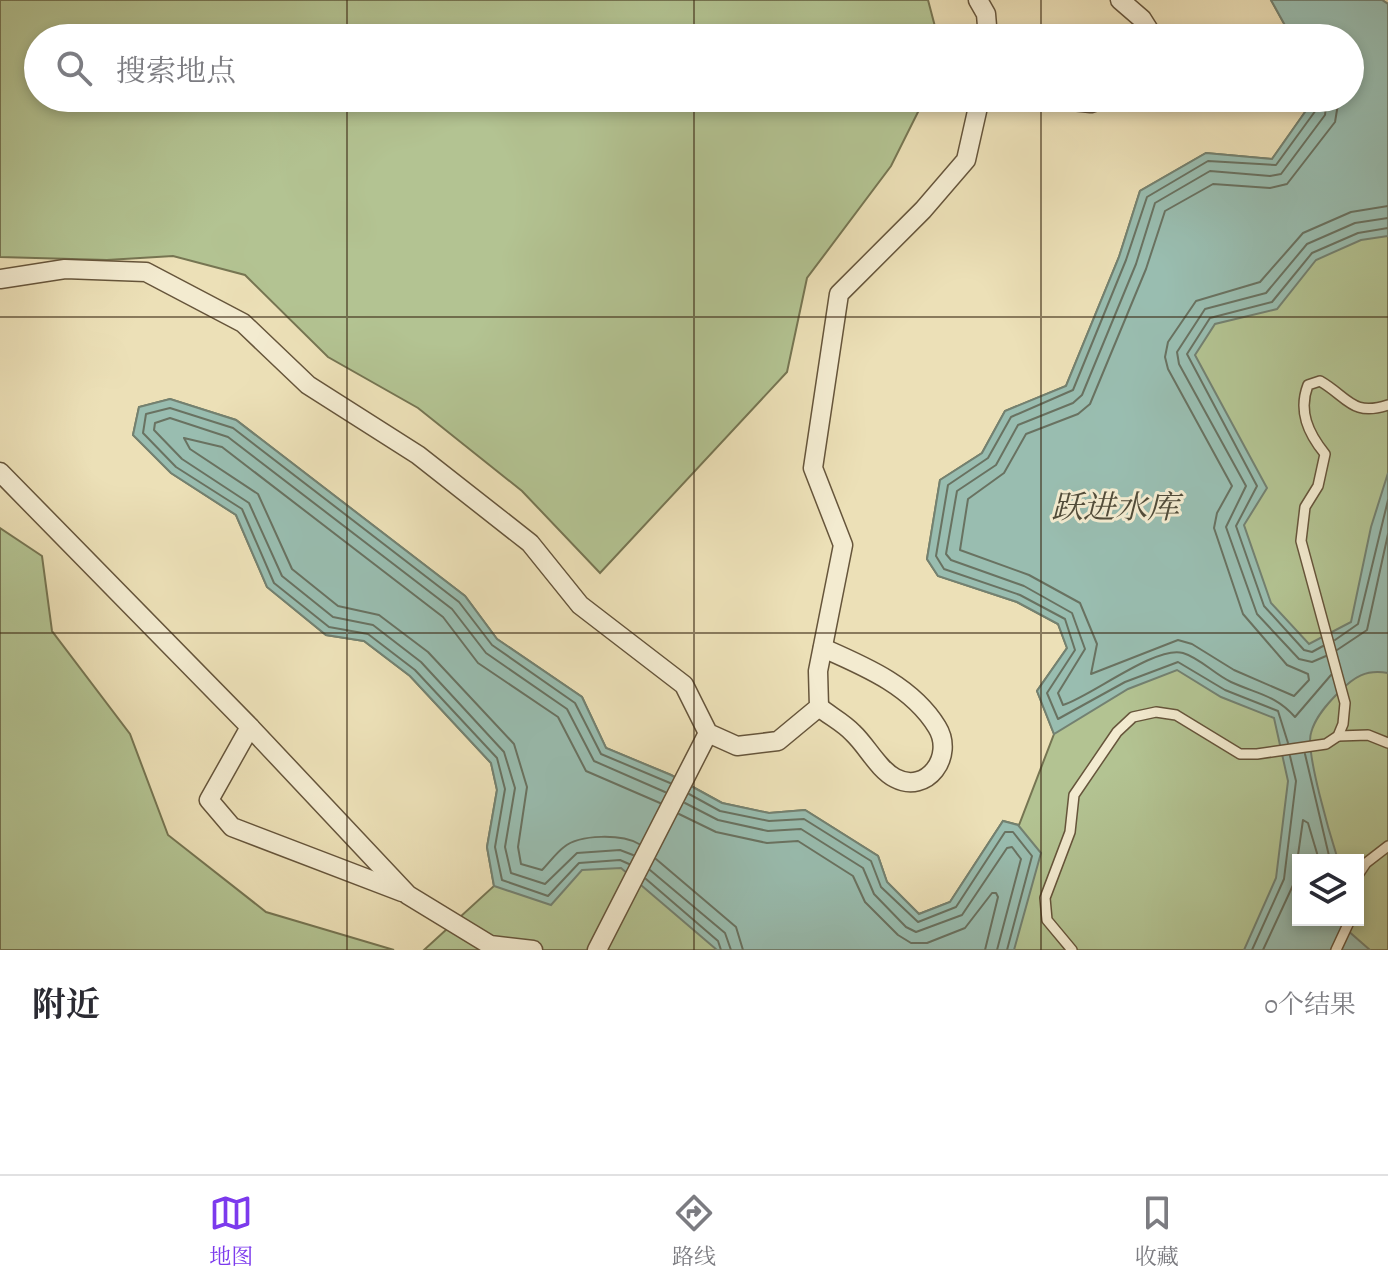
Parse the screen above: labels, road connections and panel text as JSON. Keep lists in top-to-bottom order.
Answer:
{
  "water": ["跃进水库"],
  "page": {
    "search": "搜索地点",
    "heading": ["附近", "0个结果"],
    "nav": ["地图", "路线", "收藏"]
  }
}
